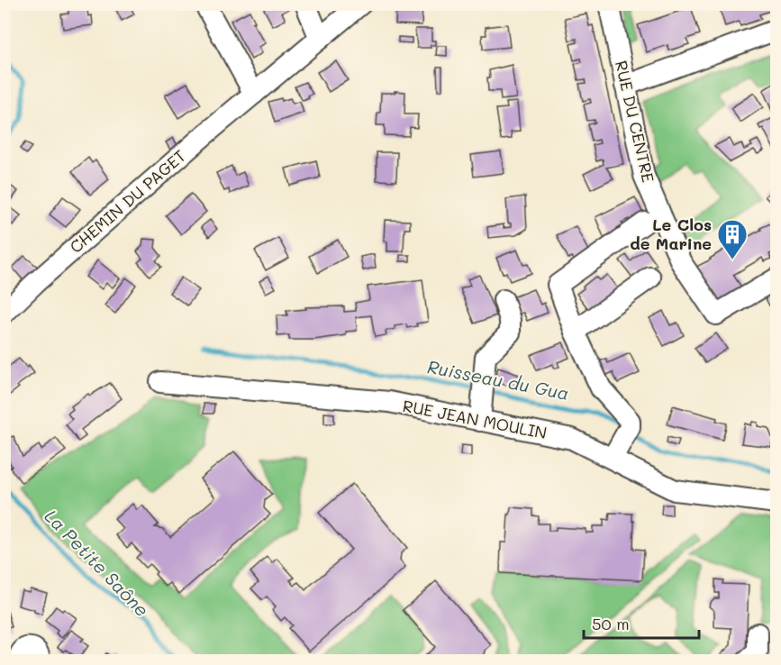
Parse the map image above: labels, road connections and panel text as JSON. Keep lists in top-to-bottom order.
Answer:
{
  "streets": {
    "street": ["RUE DU CENTRE", "CHEMIN DU PAGET", "RUE JEAN MOULIN"]
  },
  "water": ["Ruisseau du Gua", "La Petite Saône"],
  "places": {
    "building": ["Le Clos de Marine"]
  },
  "scale_bar": "50 m"
}
